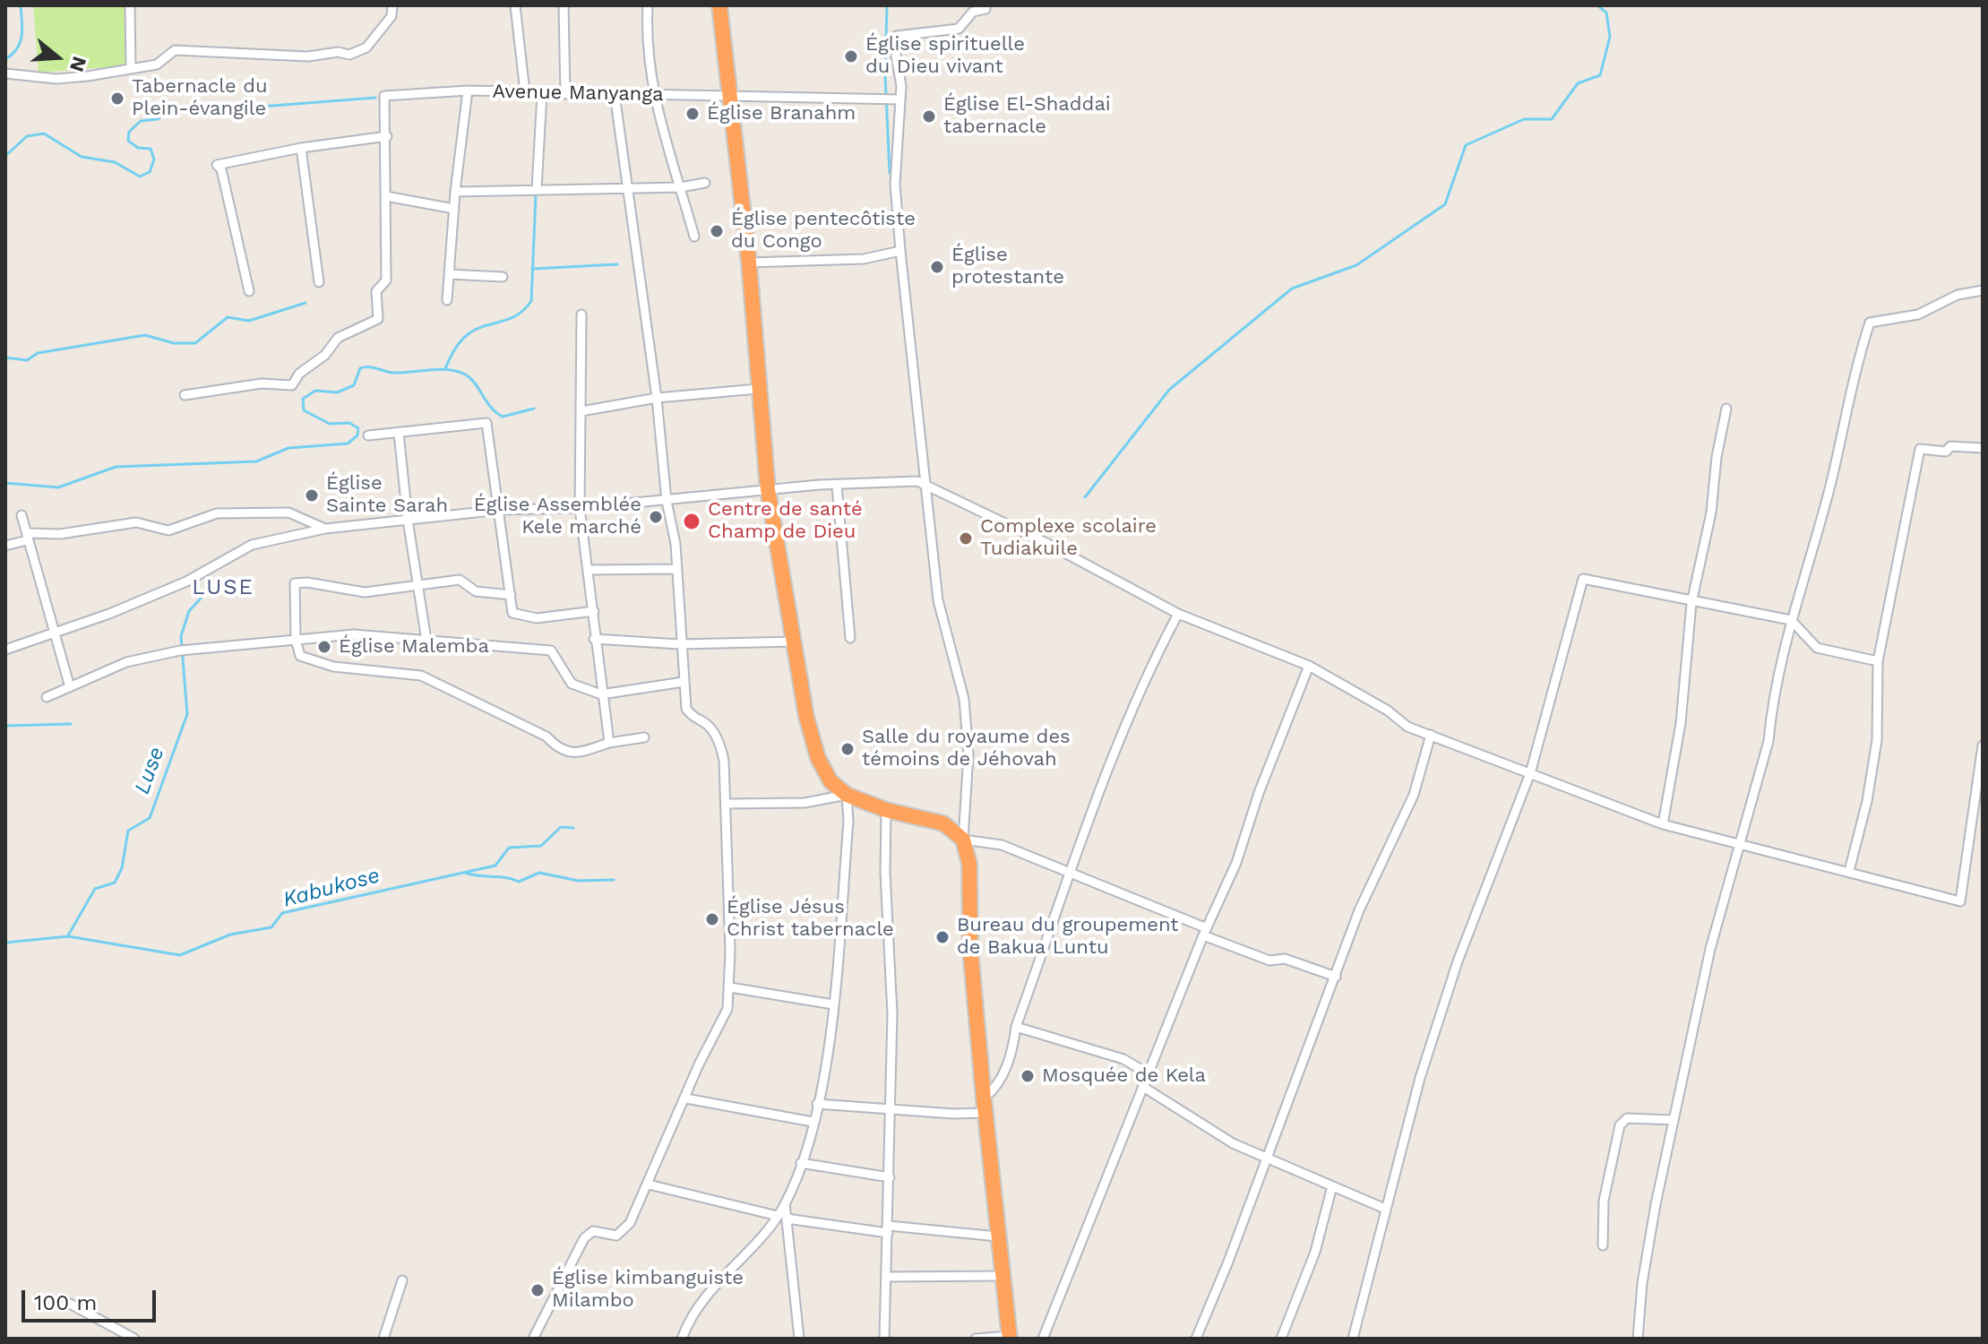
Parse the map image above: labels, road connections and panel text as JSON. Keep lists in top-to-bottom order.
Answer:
{
  "streets": {
    "street": ["Avenue Manyanga"]
  },
  "districts": ["LUSE"],
  "water": ["Luse", "Kabukose"],
  "places": [
    "Église spirituelle du Dieu vivant",
    "Tabernacle du Plein-évangile",
    "Église Branahm",
    "Église El-Shaddai tabernacle",
    "Église pentecôtiste du Congo",
    "Église protestante",
    "Église Sainte Sarah",
    "Église Assemblée Kele marché",
    "Centre de santé Champ de Dieu",
    "Complexe scolaire Tudiakuile",
    "Église Malemba",
    "Salle du royaume des témoins de Jéhovah",
    "Église Jésus Christ tabernacle",
    "Bureau du groupement de Bakua Luntu",
    "Mosquée de Kela",
    "Église kimbanguiste Milambo"
  ],
  "scale_bar": "100 m",
  "north": "right"
}
